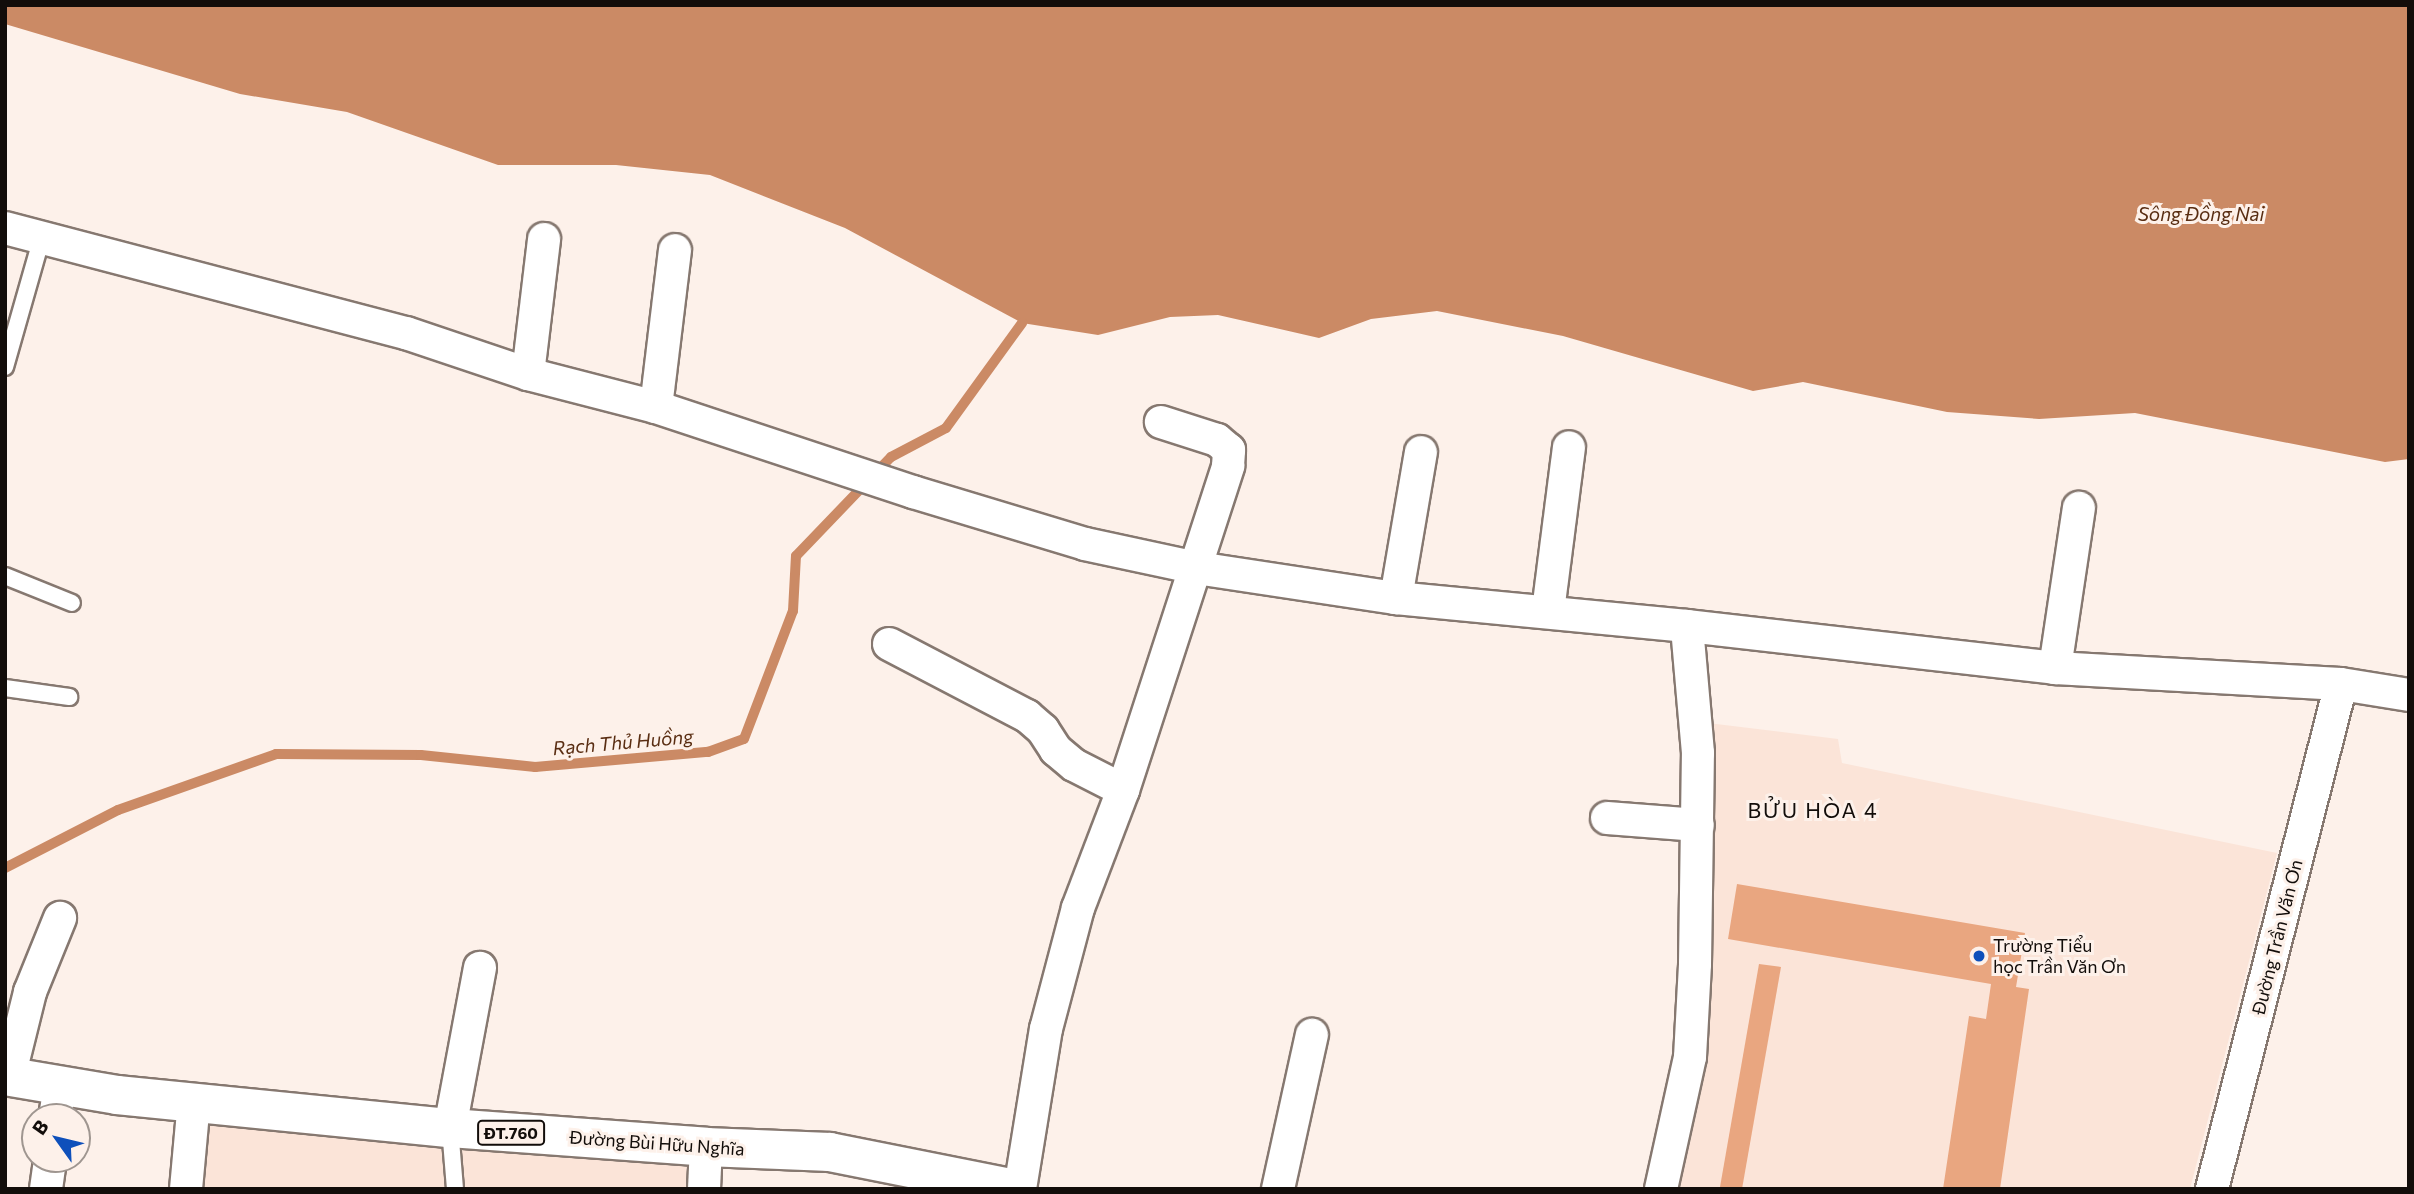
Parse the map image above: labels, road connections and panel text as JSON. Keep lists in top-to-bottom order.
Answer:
{
  "streets": {
    "main road": ["ĐT.760", "Đường Bùi Hữu Nghĩa"],
    "street": ["Đường Trần Văn Ơn"]
  },
  "districts": ["BỬU HÒA 4"],
  "water": ["Sông Đồng Nai", "Rạch Thủ Huồng"],
  "places": ["Trường Tiểu học Trần Văn Ơn"],
  "north": "top left"
}
